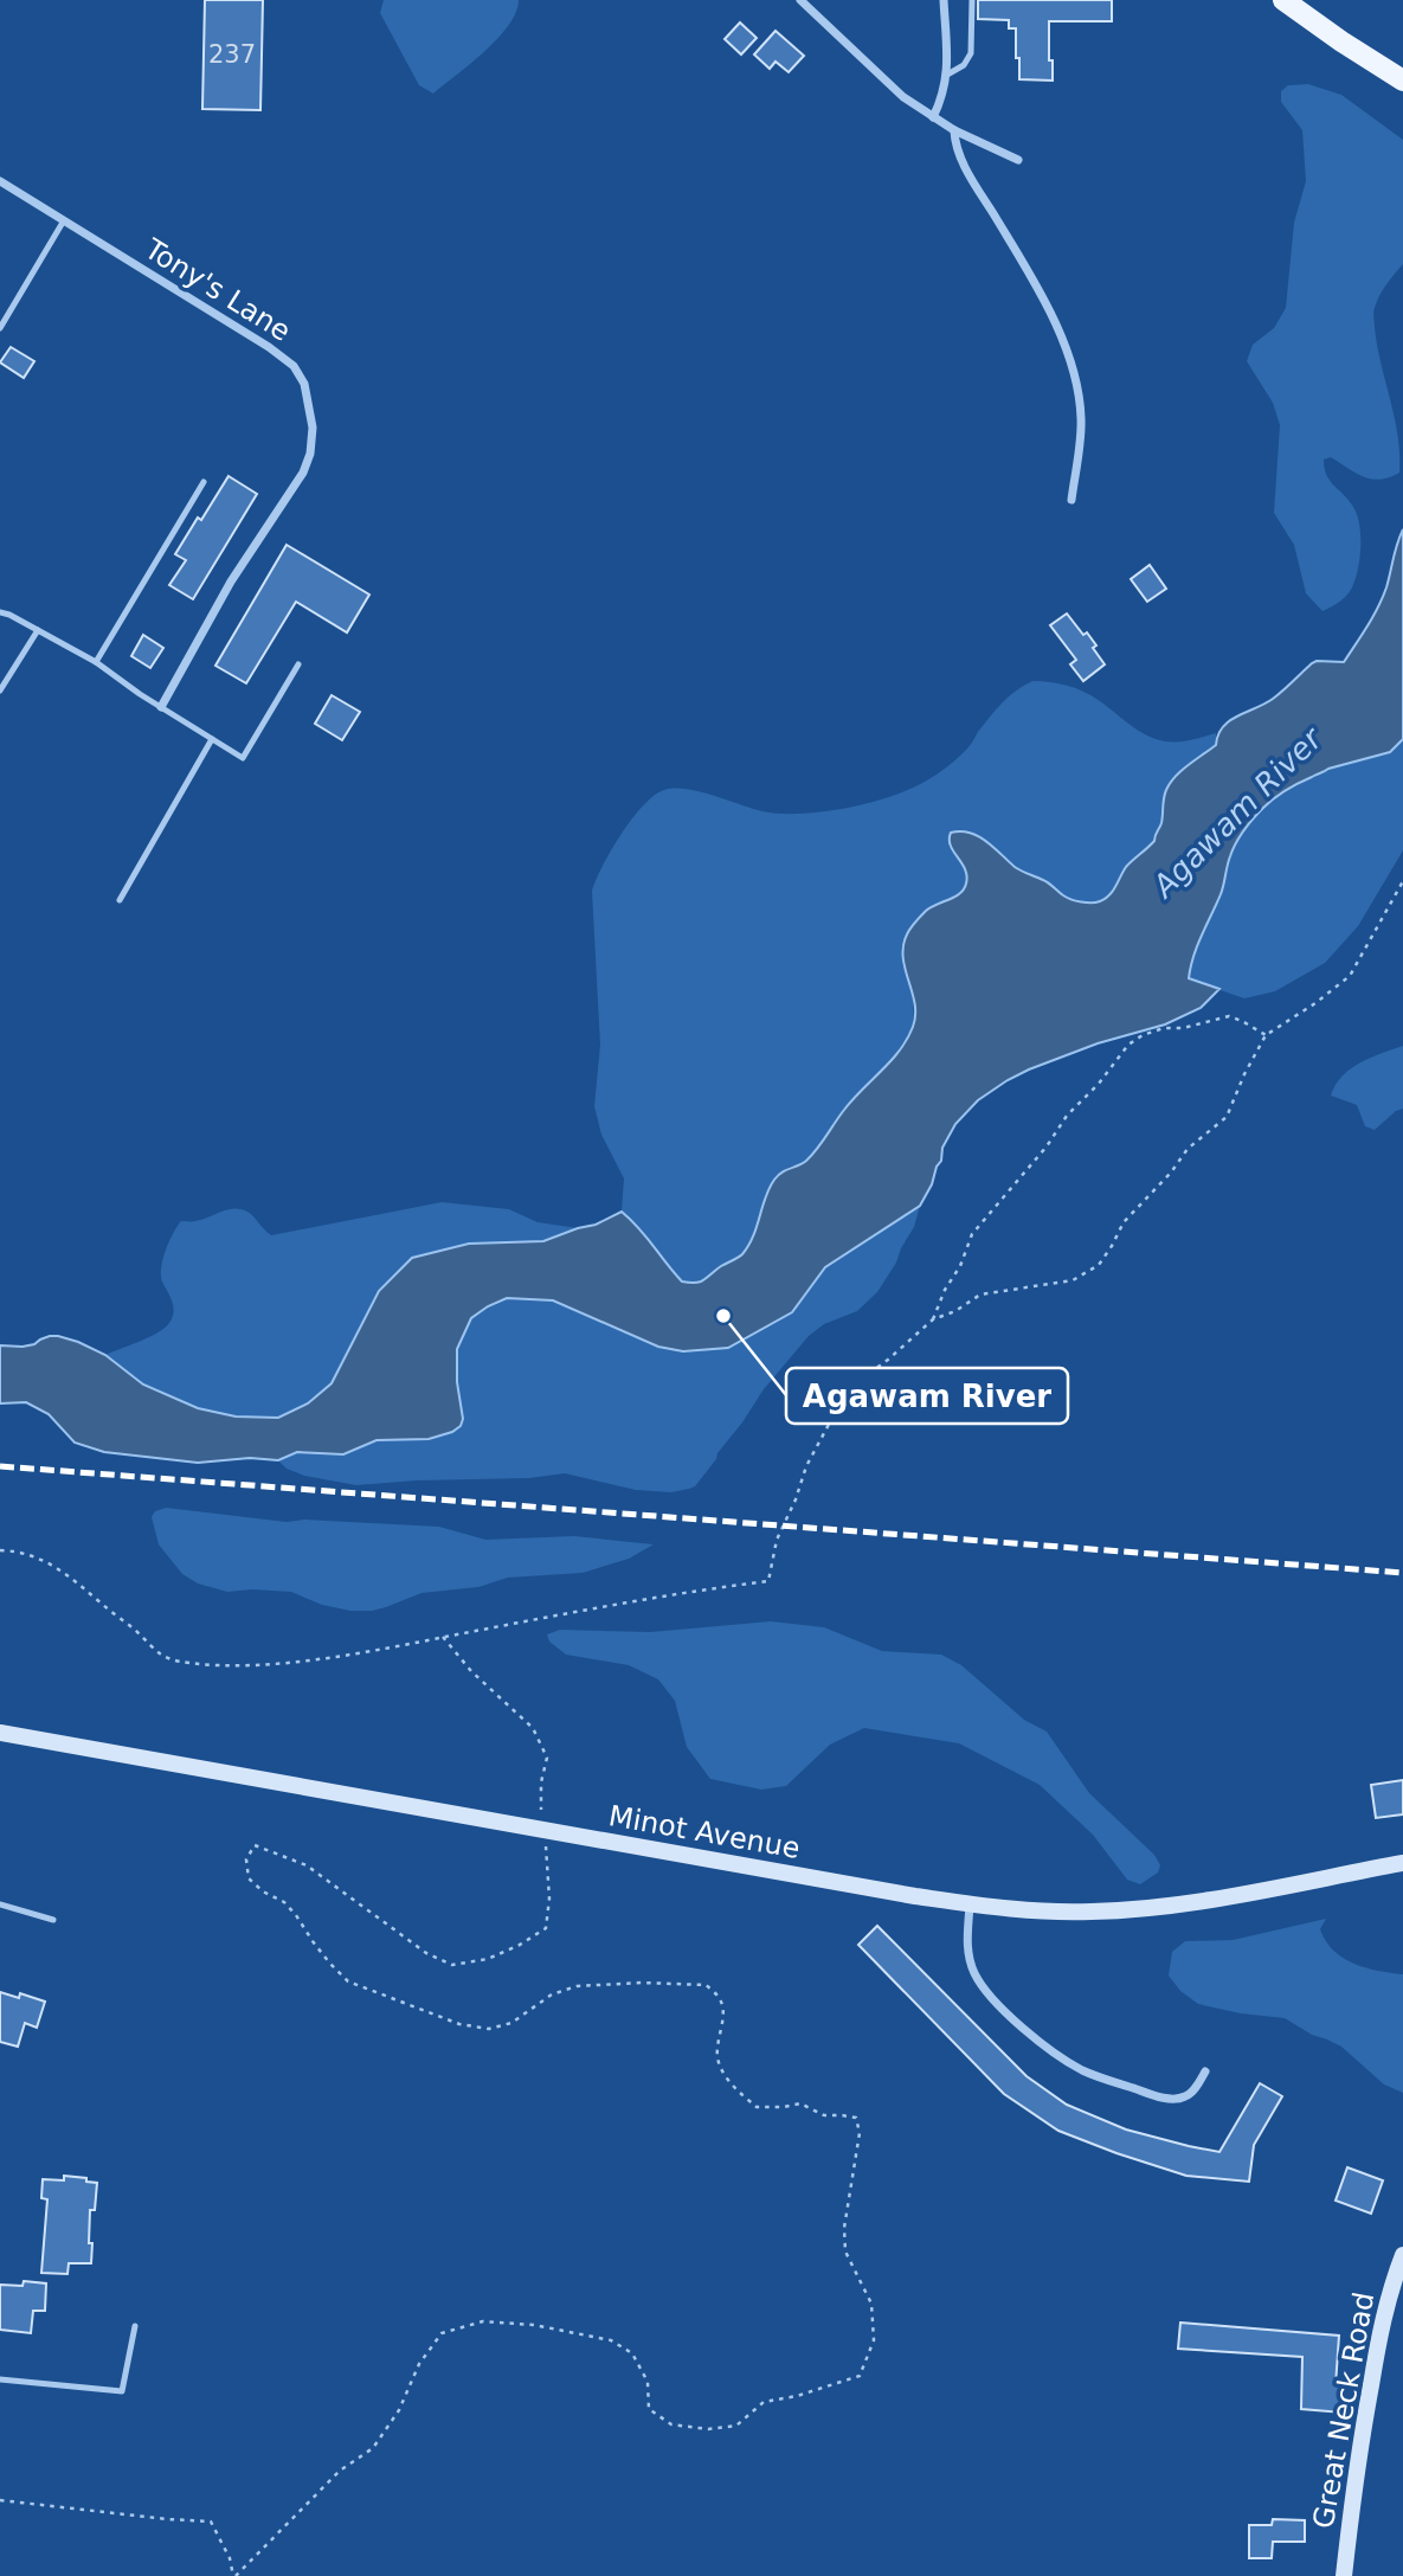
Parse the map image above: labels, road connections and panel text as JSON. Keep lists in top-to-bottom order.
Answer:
{
  "streets": {
    "main road": ["Minot Avenue", "Great Neck Road"],
    "street": ["Tony's Lane"]
  },
  "water": ["Agawam River"],
  "places": ["Agawam River"],
  "house_numbers": ["237"]
}
